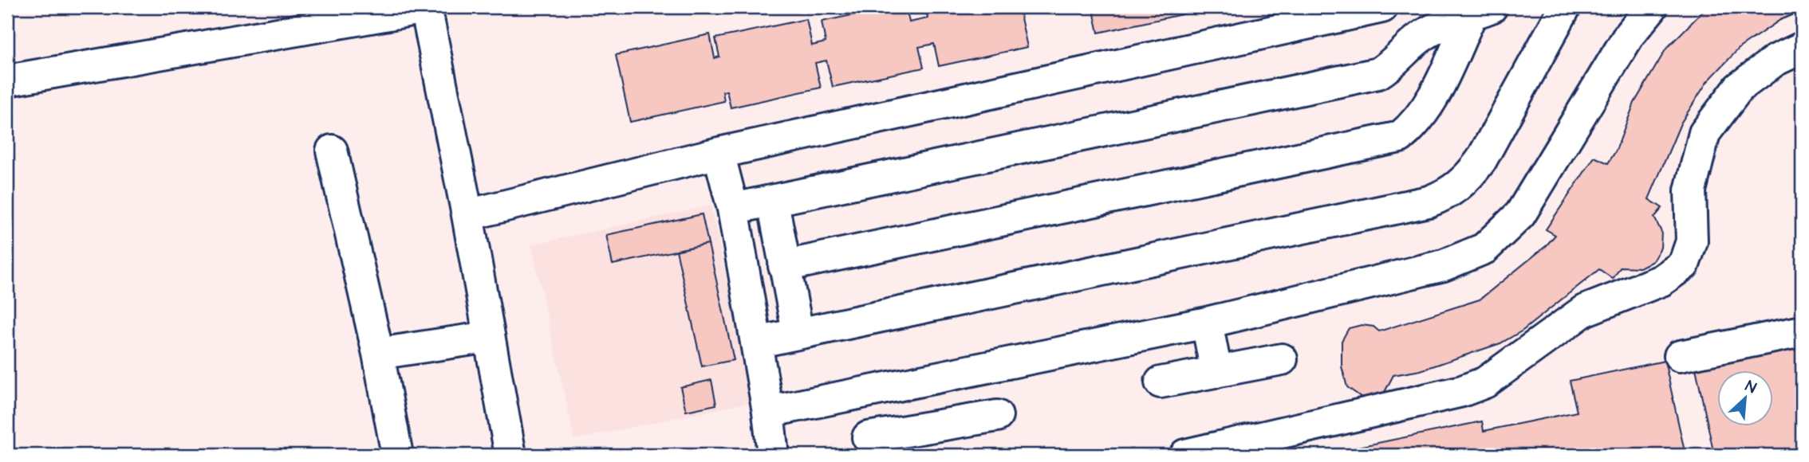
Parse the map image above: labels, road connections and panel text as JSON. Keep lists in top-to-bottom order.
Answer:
{
  "north": "top right"
}
